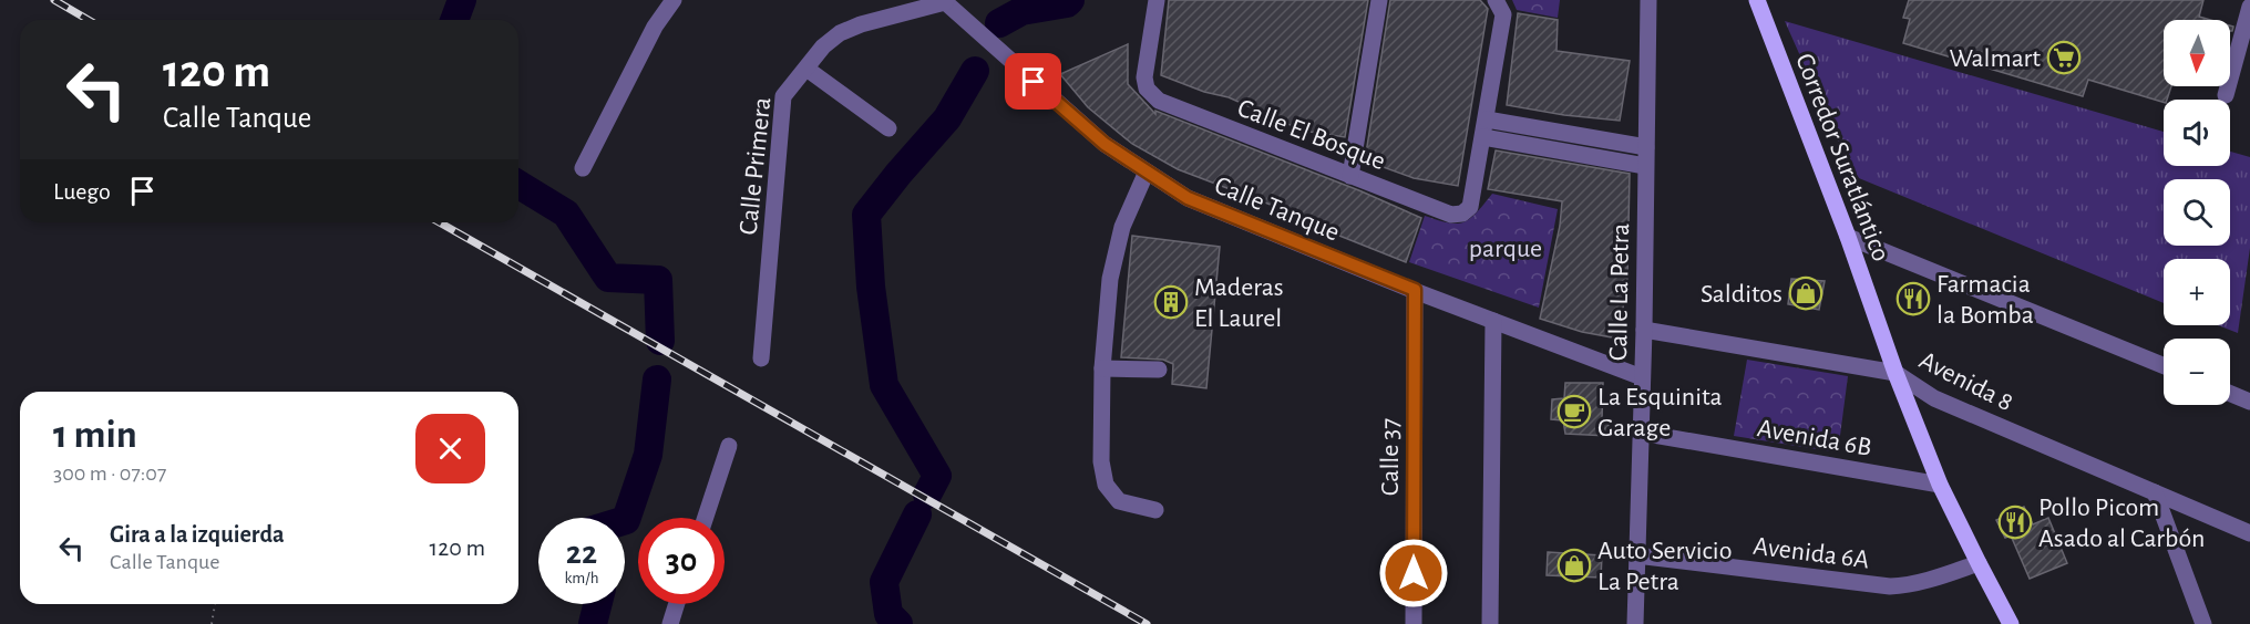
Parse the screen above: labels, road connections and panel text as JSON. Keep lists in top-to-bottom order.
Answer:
{
  "streets": {
    "main road": ["Corredor Suratlántico"],
    "street": [
      "Calle El Bosque",
      "Calle Primera",
      "Calle Tanque",
      "Calle La Petra",
      "Avenida 8",
      "Avenida 6B",
      "Calle 37",
      "Avenida 6A"
    ]
  },
  "crossings": [
    ["Corredor Suratlántico", "Avenida 8"],
    ["Corredor Suratlántico", "Avenida 6B"],
    ["Corredor Suratlántico", "Avenida 6A"],
    ["Calle Primera", "Calle Tanque"],
    ["Calle Tanque", "Calle La Petra"],
    ["Calle Tanque", "Calle 37"],
    ["Calle La Petra", "Avenida 8"],
    ["Calle La Petra", "Avenida 6B"],
    ["Calle La Petra", "Avenida 6A"]
  ],
  "parks": ["parque"],
  "places": {
    "supermarket": ["Walmart"],
    "shop": ["Salditos", "Auto Servicio La Petra"],
    "restaurant": ["Farmacia la Bomba", "Pollo Picom Asado al Carbón"],
    "building": ["Maderas El Laurel"],
    "cafe": ["La Esquinita Garage"]
  },
  "north": "bottom",
  "page": {
    "map_buttons": ["+", "−"],
    "turn": ["120 m", "Calle Tanque"],
    "then": "Luego",
    "heading": ["1 min", "300 m · 07:07"],
    "list": [
      {
        "name": "Gira a la izquierda",
        "note": "Calle Tanque",
        "value": "120 m"
      }
    ],
    "speed": "22 km/h",
    "limit": "30"
  }
}
